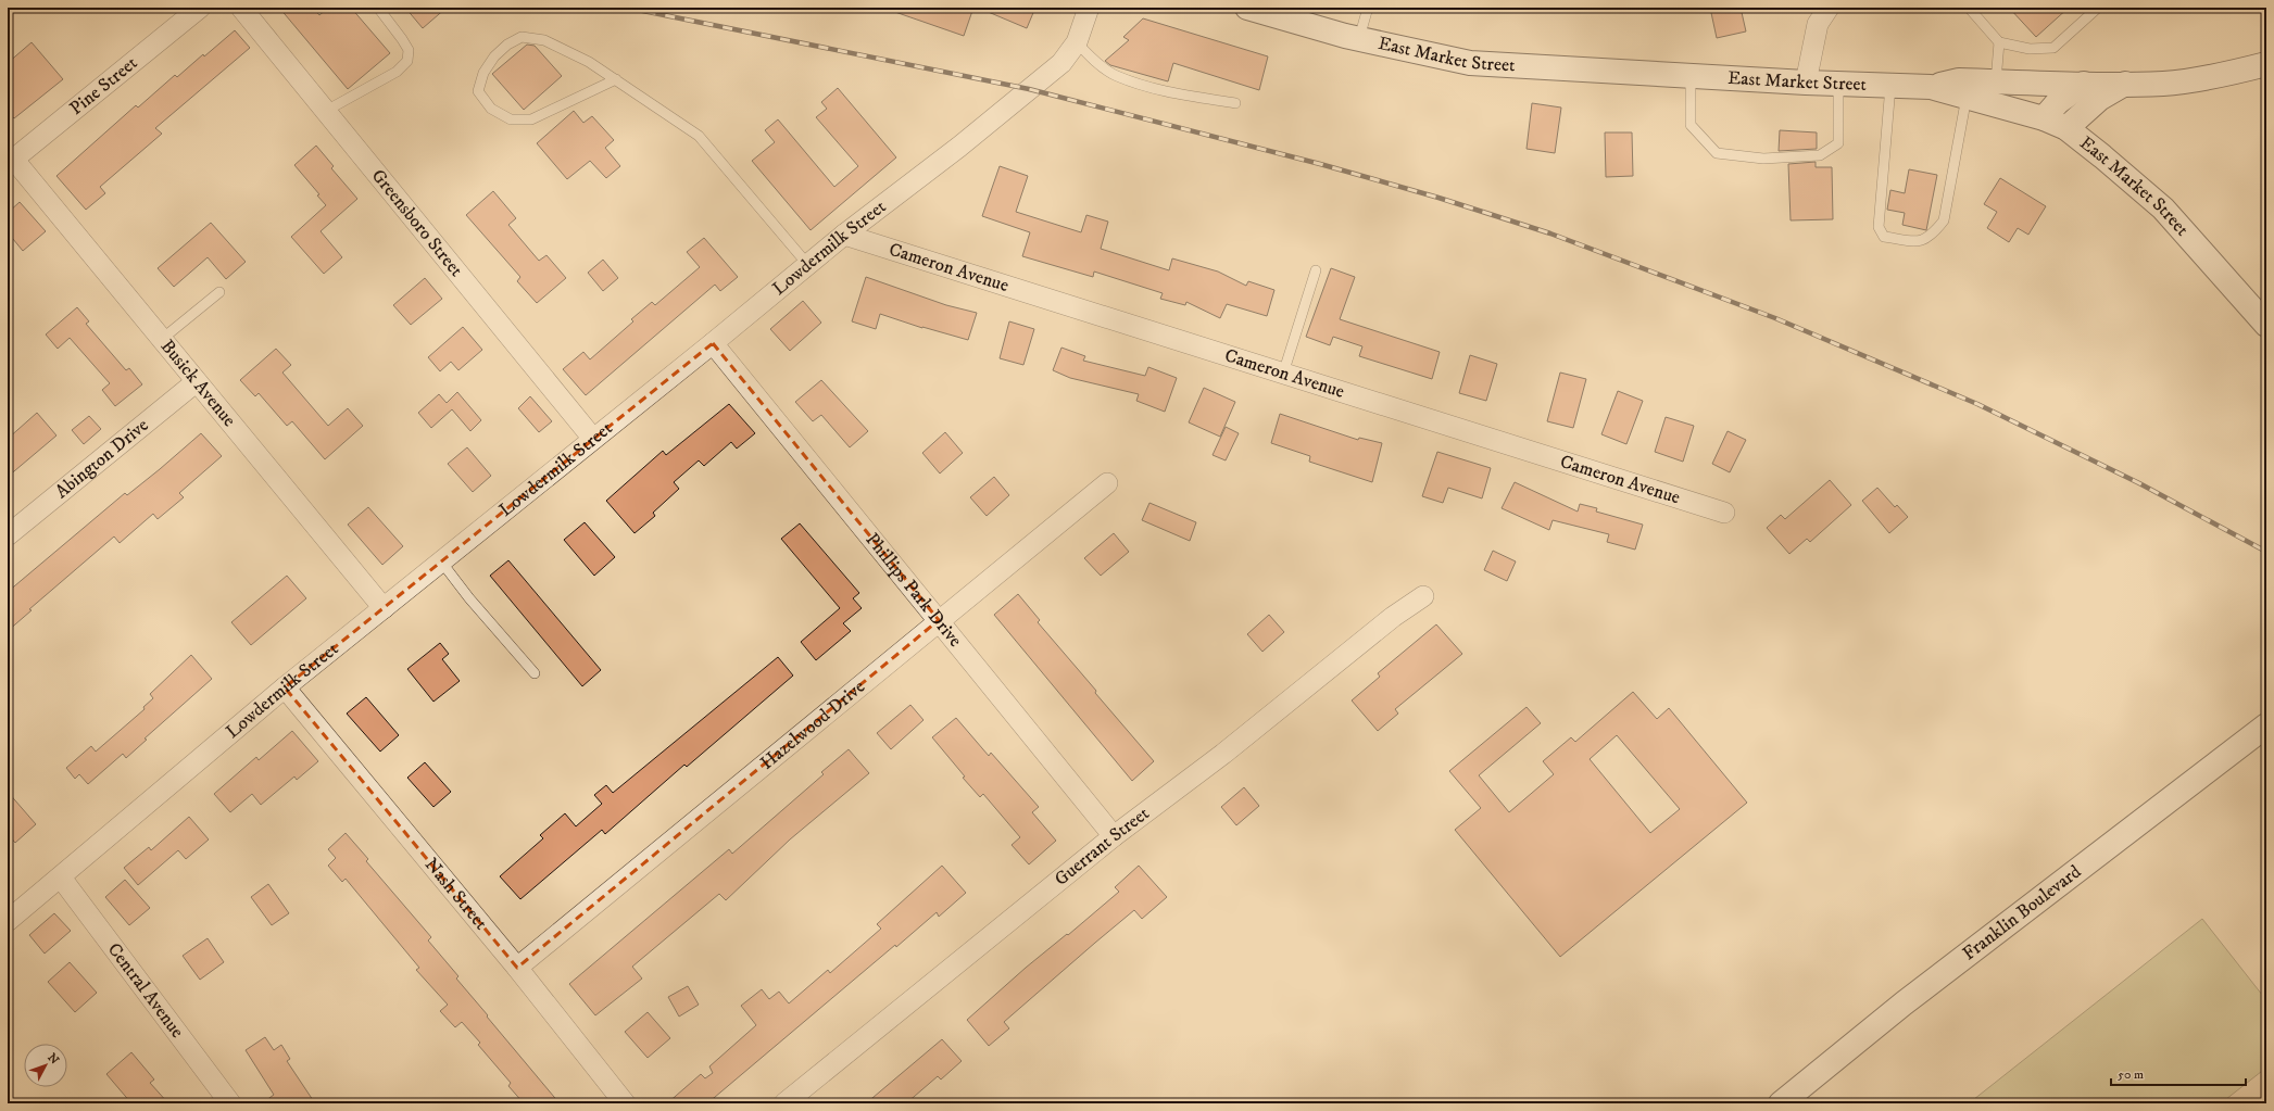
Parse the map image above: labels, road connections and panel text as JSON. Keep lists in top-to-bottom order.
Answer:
{
  "streets": {
    "main road": ["East Market Street", "Franklin Boulevard"],
    "street": [
      "Pine Street",
      "Greensboro Street",
      "Lowdermilk Street",
      "Cameron Avenue",
      "Busick Avenue",
      "Abington Drive",
      "Phillips Park Drive",
      "Hazelwood Drive",
      "Guerrant Street",
      "Nash Street",
      "Central Avenue"
    ]
  },
  "crossings": [
    ["Pine Street", "Busick Avenue"],
    ["Greensboro Street", "Lowdermilk Street"],
    ["Lowdermilk Street", "Cameron Avenue"],
    ["Lowdermilk Street", "Busick Avenue"],
    ["Lowdermilk Street", "Phillips Park Drive"],
    ["Lowdermilk Street", "Nash Street"],
    ["Lowdermilk Street", "Central Avenue"],
    ["Busick Avenue", "Abington Drive"],
    ["Phillips Park Drive", "Hazelwood Drive"],
    ["Phillips Park Drive", "Guerrant Street"],
    ["Hazelwood Drive", "Nash Street"]
  ],
  "scale_bar": "50 m",
  "north": "top right"
}
